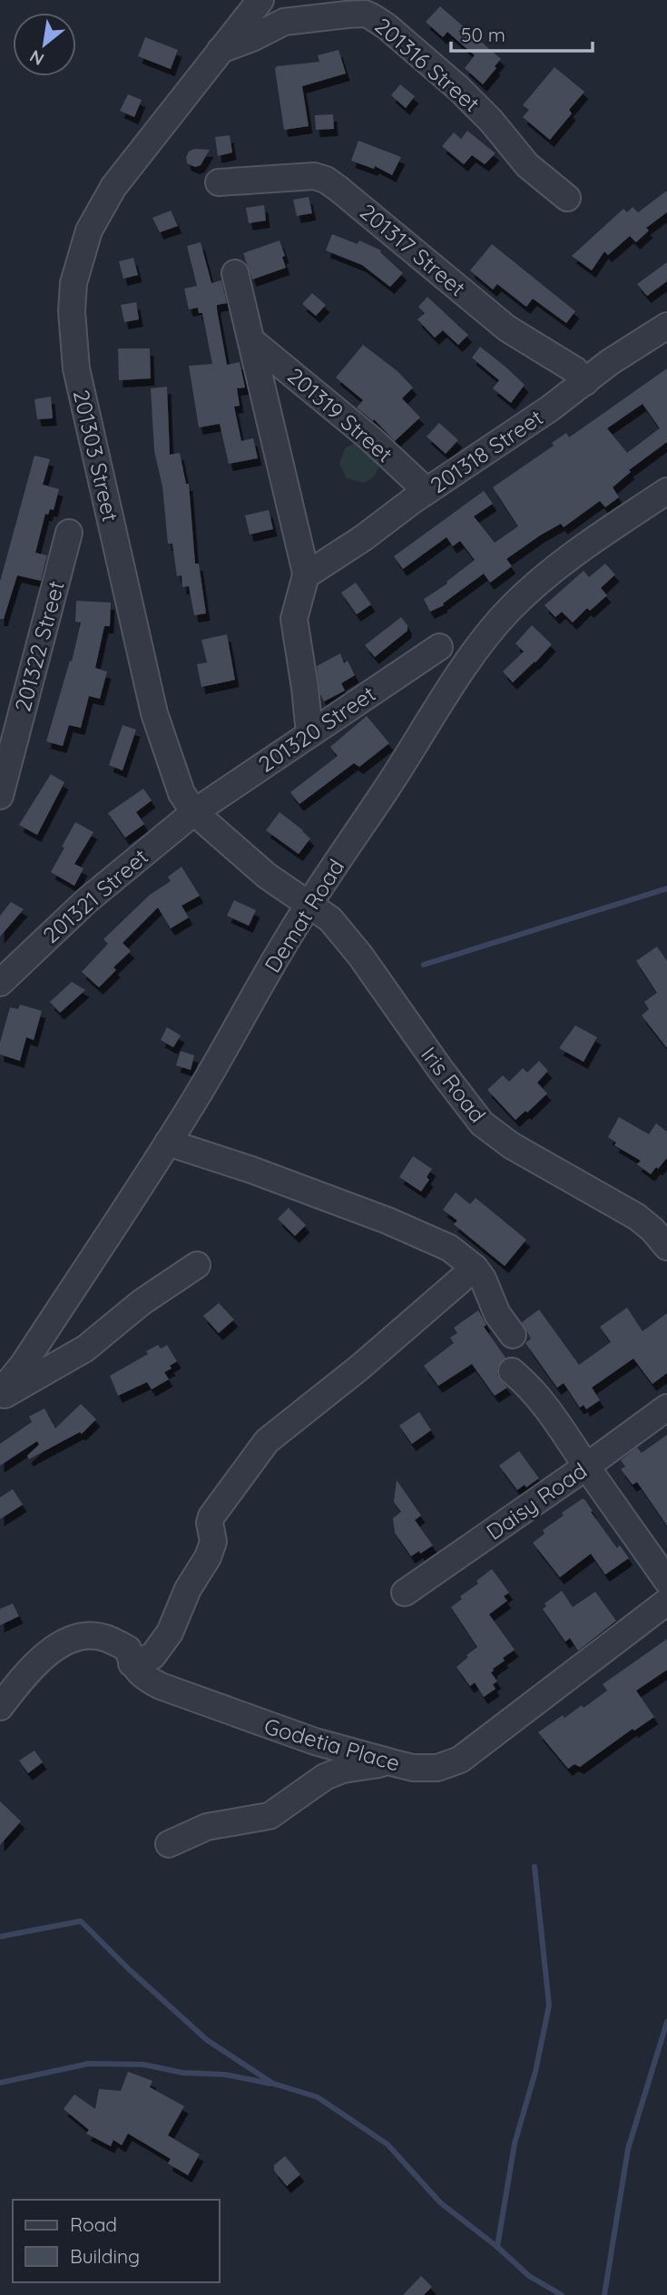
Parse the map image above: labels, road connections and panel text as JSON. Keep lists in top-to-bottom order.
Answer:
{
  "streets": {
    "street": [
      "201316 Street",
      "201317 Street",
      "201319 Street",
      "201318 Street",
      "201303 Street",
      "201322 Street",
      "201320 Street",
      "201321 Street",
      "Demat Road",
      "Iris Road",
      "Daisy Road",
      "Godetia Place"
    ]
  },
  "crossings": [
    ["201316 Street", "201303 Street"],
    ["201317 Street", "201318 Street"],
    ["201319 Street", "201318 Street"],
    ["201303 Street", "201320 Street"],
    ["201303 Street", "201321 Street"],
    ["201303 Street", "Demat Road"],
    ["201303 Street", "Iris Road"],
    ["201320 Street", "201321 Street"],
    ["Demat Road", "Iris Road"]
  ],
  "legend": ["Road", "Building"],
  "scale_bar": "50 m",
  "north": "bottom left"
}
